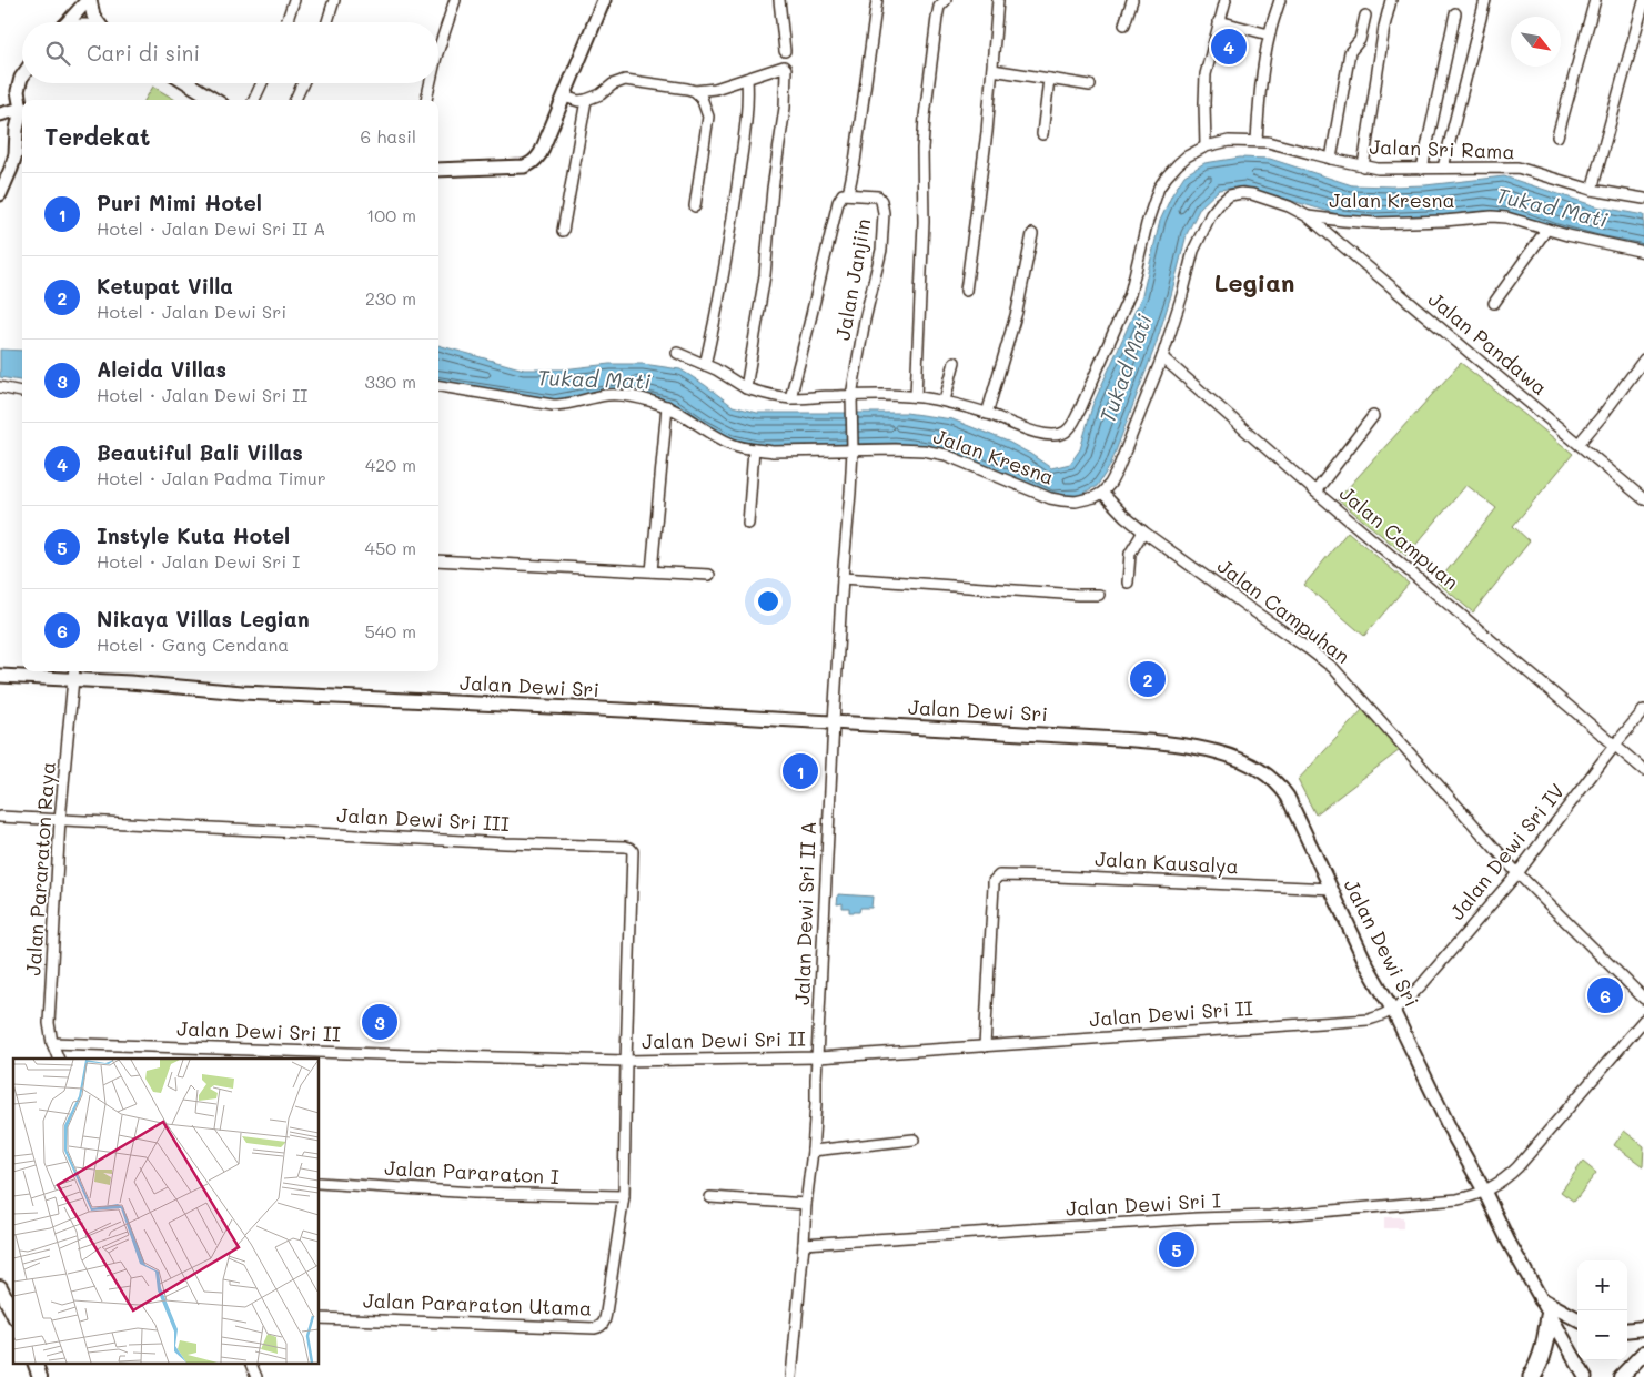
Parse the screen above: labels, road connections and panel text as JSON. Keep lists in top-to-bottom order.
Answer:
{
  "streets": {
    "street": [
      "Jalan Sri Rama",
      "Jalan Kresna",
      "Jalan Janjiin",
      "Jalan Pandawa",
      "Jalan Campuan",
      "Jalan Campuhan",
      "Jalan Dewi Sri",
      "Jalan Dewi Sri III",
      "Jalan Dewi Sri IV",
      "Jalan Kausalya",
      "Jalan Pararaton Raya",
      "Jalan Dewi Sri II A",
      "Jalan Dewi Sri II",
      "Jalan Pararaton I",
      "Jalan Dewi Sri I",
      "Jalan Pararaton Utama"
    ]
  },
  "crossings": [
    ["Jalan Kresna", "Jalan Pandawa"],
    ["Jalan Kresna", "Jalan Campuan"],
    ["Jalan Kresna", "Jalan Campuhan"],
    ["Jalan Kresna", "Jalan Dewi Sri II A"],
    ["Jalan Janjiin", "Jalan Dewi Sri II A"],
    ["Jalan Campuan", "Jalan Dewi Sri IV"],
    ["Jalan Campuhan", "Jalan Dewi Sri IV"],
    ["Jalan Dewi Sri", "Jalan Dewi Sri IV"],
    ["Jalan Dewi Sri", "Jalan Kausalya"],
    ["Jalan Dewi Sri", "Jalan Pararaton Raya"],
    ["Jalan Dewi Sri", "Jalan Dewi Sri II A"],
    ["Jalan Dewi Sri", "Jalan Dewi Sri II"],
    ["Jalan Dewi Sri", "Jalan Dewi Sri I"],
    ["Jalan Dewi Sri III", "Jalan Pararaton Raya"],
    ["Jalan Dewi Sri III", "Jalan Dewi Sri II"],
    ["Jalan Dewi Sri III", "Jalan Pararaton Utama"],
    ["Jalan Dewi Sri IV", "Jalan Dewi Sri II"],
    ["Jalan Kausalya", "Jalan Dewi Sri II"],
    ["Jalan Pararaton Raya", "Jalan Dewi Sri II"],
    ["Jalan Dewi Sri II A", "Jalan Dewi Sri II"],
    ["Jalan Dewi Sri II A", "Jalan Dewi Sri I"],
    ["Jalan Dewi Sri II", "Jalan Pararaton Utama"],
    ["Jalan Pararaton I", "Jalan Pararaton Utama"]
  ],
  "districts": ["Legian"],
  "water": ["Tukad Mati"],
  "north": "bottom right",
  "page": {
    "search": "Cari di sini",
    "pins": [
      "4",
      "2",
      "1",
      "6",
      "3",
      "5"
    ],
    "heading": ["Terdekat", "6 hasil"],
    "list": [
      {
        "mark": "1",
        "name": "Puri Mimi Hotel",
        "note": "Hotel · Jalan Dewi Sri II A",
        "value": "100 m"
      },
      {
        "mark": "2",
        "name": "Ketupat Villa",
        "note": "Hotel · Jalan Dewi Sri",
        "value": "230 m"
      },
      {
        "mark": "3",
        "name": "Aleida Villas",
        "note": "Hotel · Jalan Dewi Sri II",
        "value": "330 m"
      },
      {
        "mark": "4",
        "name": "Beautiful Bali Villas",
        "note": "Hotel · Jalan Padma Timur",
        "value": "420 m"
      },
      {
        "mark": "5",
        "name": "Instyle Kuta Hotel",
        "note": "Hotel · Jalan Dewi Sri I",
        "value": "450 m"
      },
      {
        "mark": "6",
        "name": "Nikaya Villas Legian",
        "note": "Hotel · Gang Cendana",
        "value": "540 m"
      }
    ],
    "map_buttons": ["+", "−"]
  }
}
